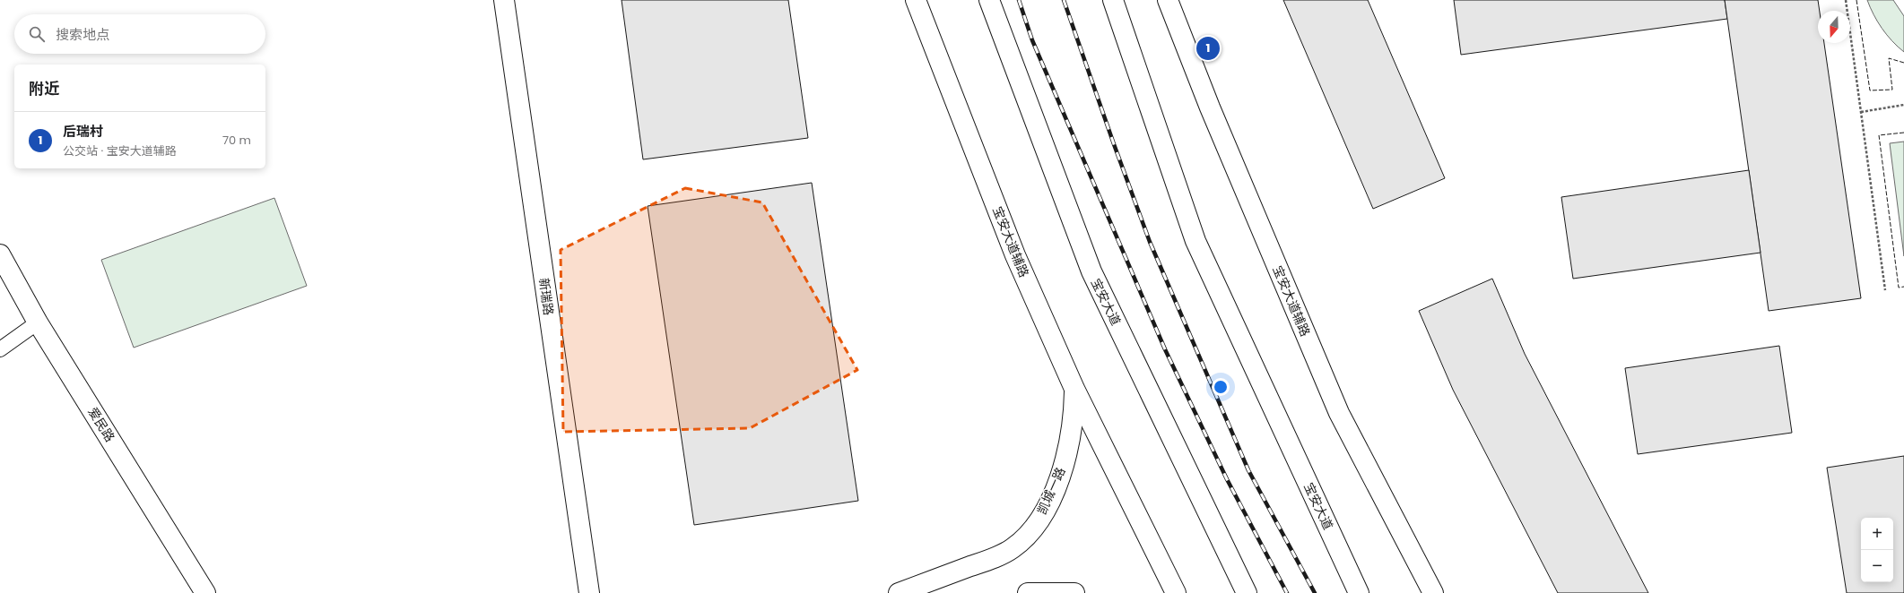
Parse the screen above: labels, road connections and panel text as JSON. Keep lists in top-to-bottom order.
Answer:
{
  "streets": {
    "main road": [
      "宝安大道辅路",
      "新瑞路",
      "宝安大道",
      "爱民路",
      "凯城一路"
    ]
  },
  "crossings": [
    ["宝安大道辅路", "凯城一路"]
  ],
  "north": "bottom",
  "page": {
    "search": "搜索地点",
    "pins": "1",
    "heading": "附近",
    "list": [
      {
        "mark": "1",
        "name": "后瑞村",
        "note": "公交站 · 宝安大道辅路",
        "value": "70 m"
      }
    ],
    "map_buttons": ["+", "−"]
  }
}
